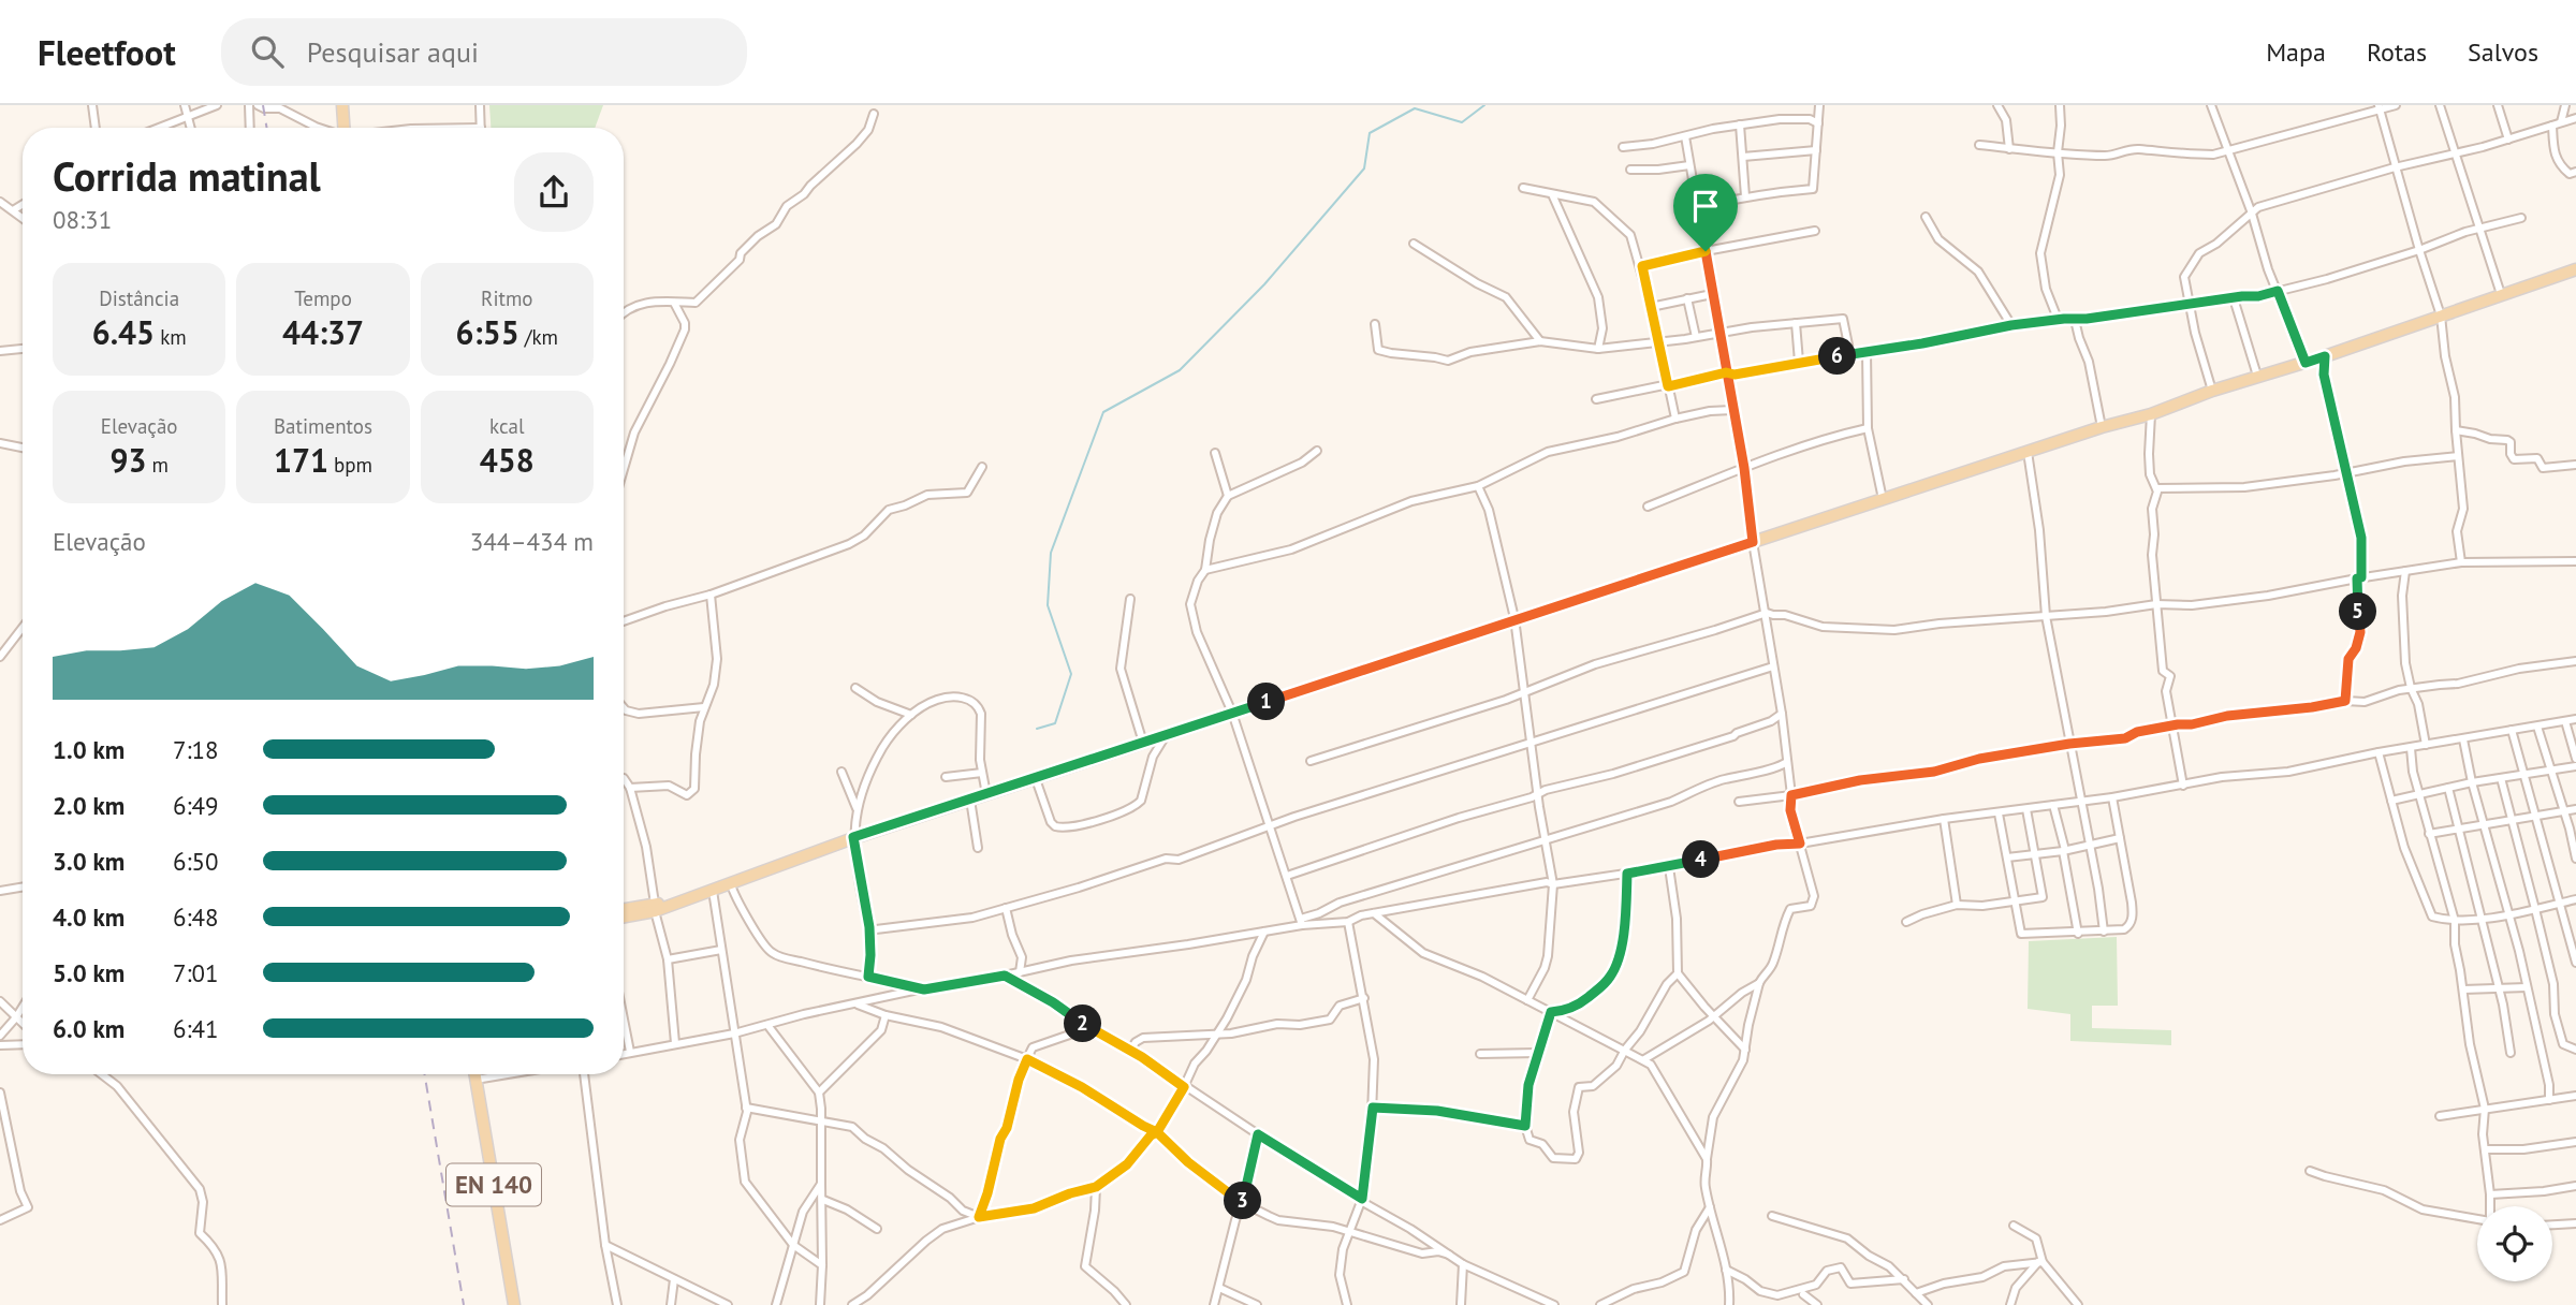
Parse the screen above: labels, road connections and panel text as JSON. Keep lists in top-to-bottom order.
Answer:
{
  "streets": {
    "main road": ["EN 140"]
  },
  "page": {
    "header": "Fleetfoot",
    "search": "Pesquisar aqui",
    "nav": ["Mapa", "Rotas", "Salvos"],
    "heading": ["Corrida matinal", "08:31"],
    "stats": [
      ["Distância", "6.45 km"],
      ["Tempo", "44:37"],
      ["Ritmo", "6:55 /km"],
      ["Elevação", "93 m"],
      ["Batimentos", "171 bpm"],
      ["kcal", "458"]
    ],
    "pins": [
      "6",
      "5",
      "1",
      "4",
      "2",
      "3"
    ],
    "chart": ["Elevação", "344–434 m"],
    "list": [
      {
        "name": "1.0 km",
        "note": "7:18"
      },
      {
        "name": "2.0 km",
        "note": "6:49"
      },
      {
        "name": "3.0 km",
        "note": "6:50"
      },
      {
        "name": "4.0 km",
        "note": "6:48"
      },
      {
        "name": "5.0 km",
        "note": "7:01"
      },
      {
        "name": "6.0 km",
        "note": "6:41"
      }
    ]
  }
}
